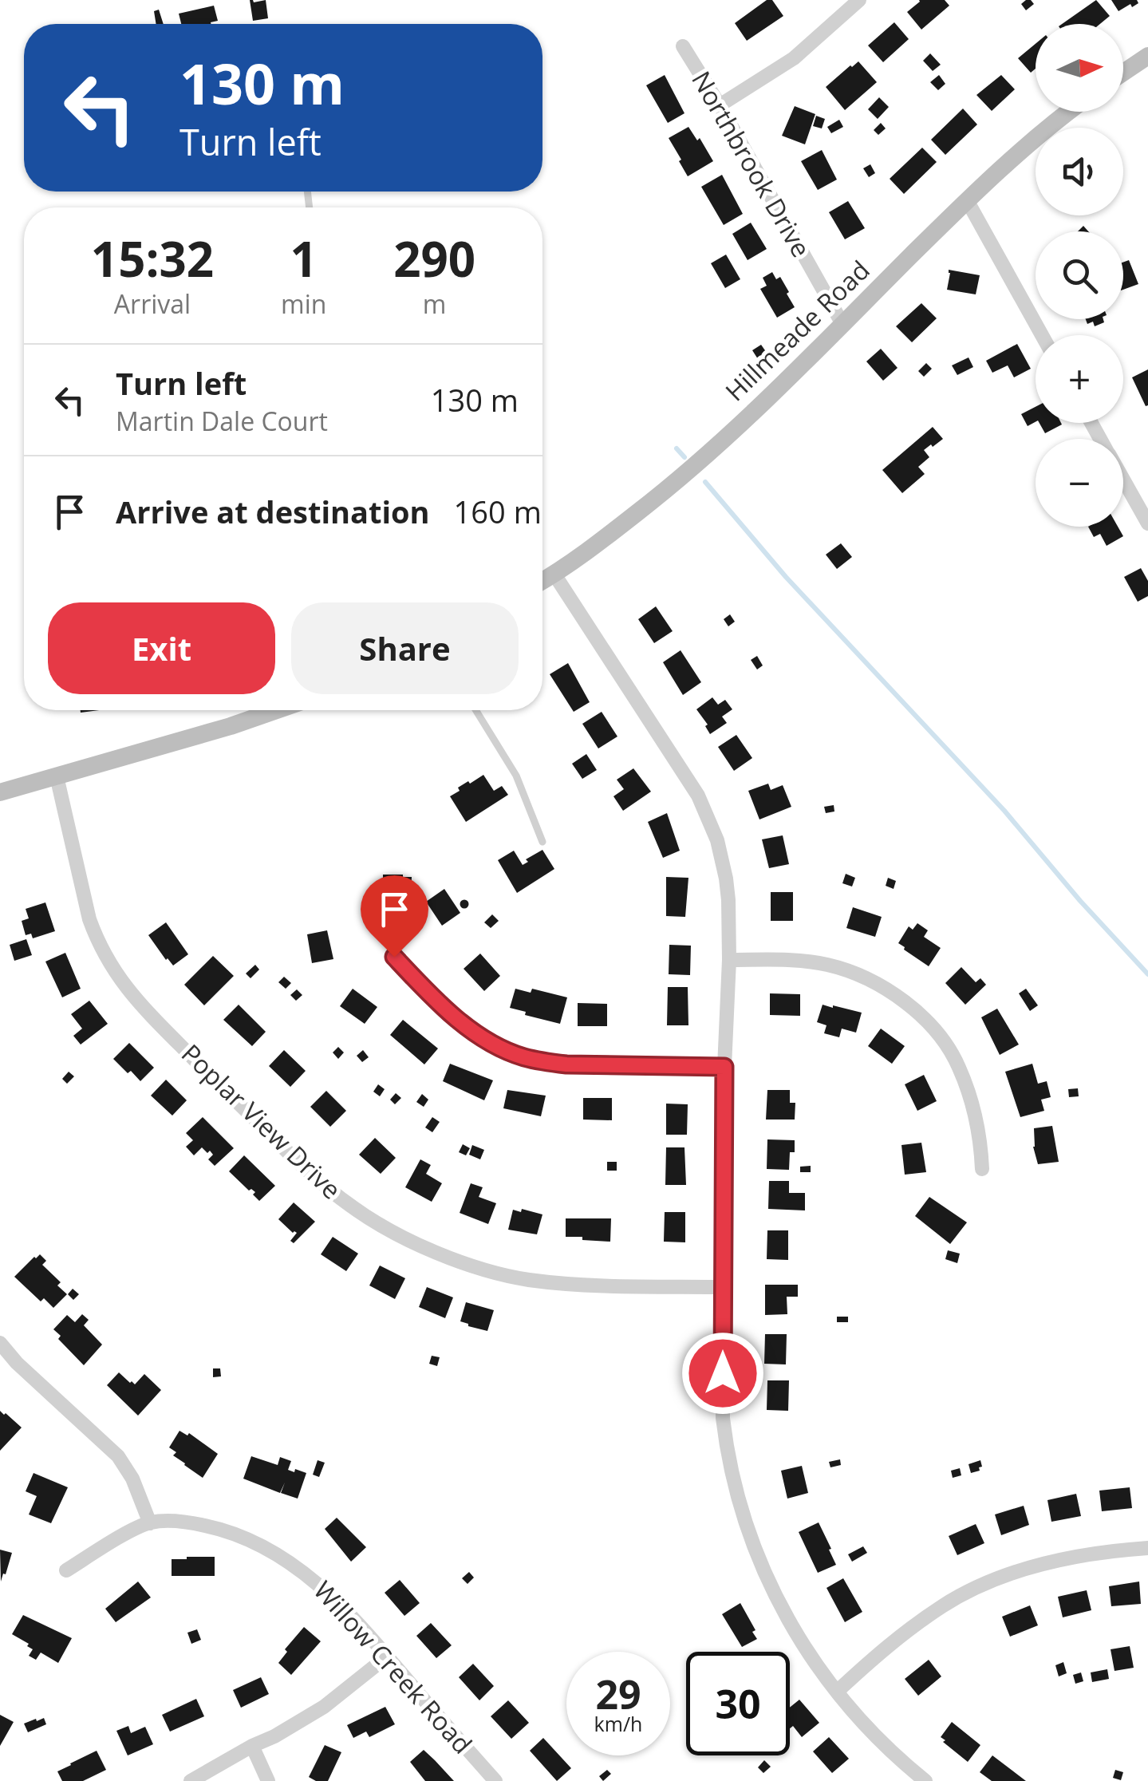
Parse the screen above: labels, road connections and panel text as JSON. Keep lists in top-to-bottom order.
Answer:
{
  "streets": {
    "street": [
      "Northbrook Drive",
      "Hillmeade Road",
      "Poplar View Drive",
      "Willow Creek Road"
    ]
  },
  "crossings": [
    ["Northbrook Drive", "Hillmeade Road"]
  ],
  "north": "right",
  "page": {
    "map_buttons": ["+", "−"],
    "turn": ["130 m", "Turn left"],
    "eta": [
      "15:32",
      "Arrival",
      "1",
      "min",
      "290",
      "m"
    ],
    "list": [
      {
        "name": "Turn left",
        "note": "Martin Dale Court",
        "value": "130 m"
      },
      {
        "name": "Arrive at destination",
        "value": "160 m"
      }
    ],
    "buttons": ["Exit", "Share"],
    "speed": "29 km/h",
    "limit": "30"
  }
}
